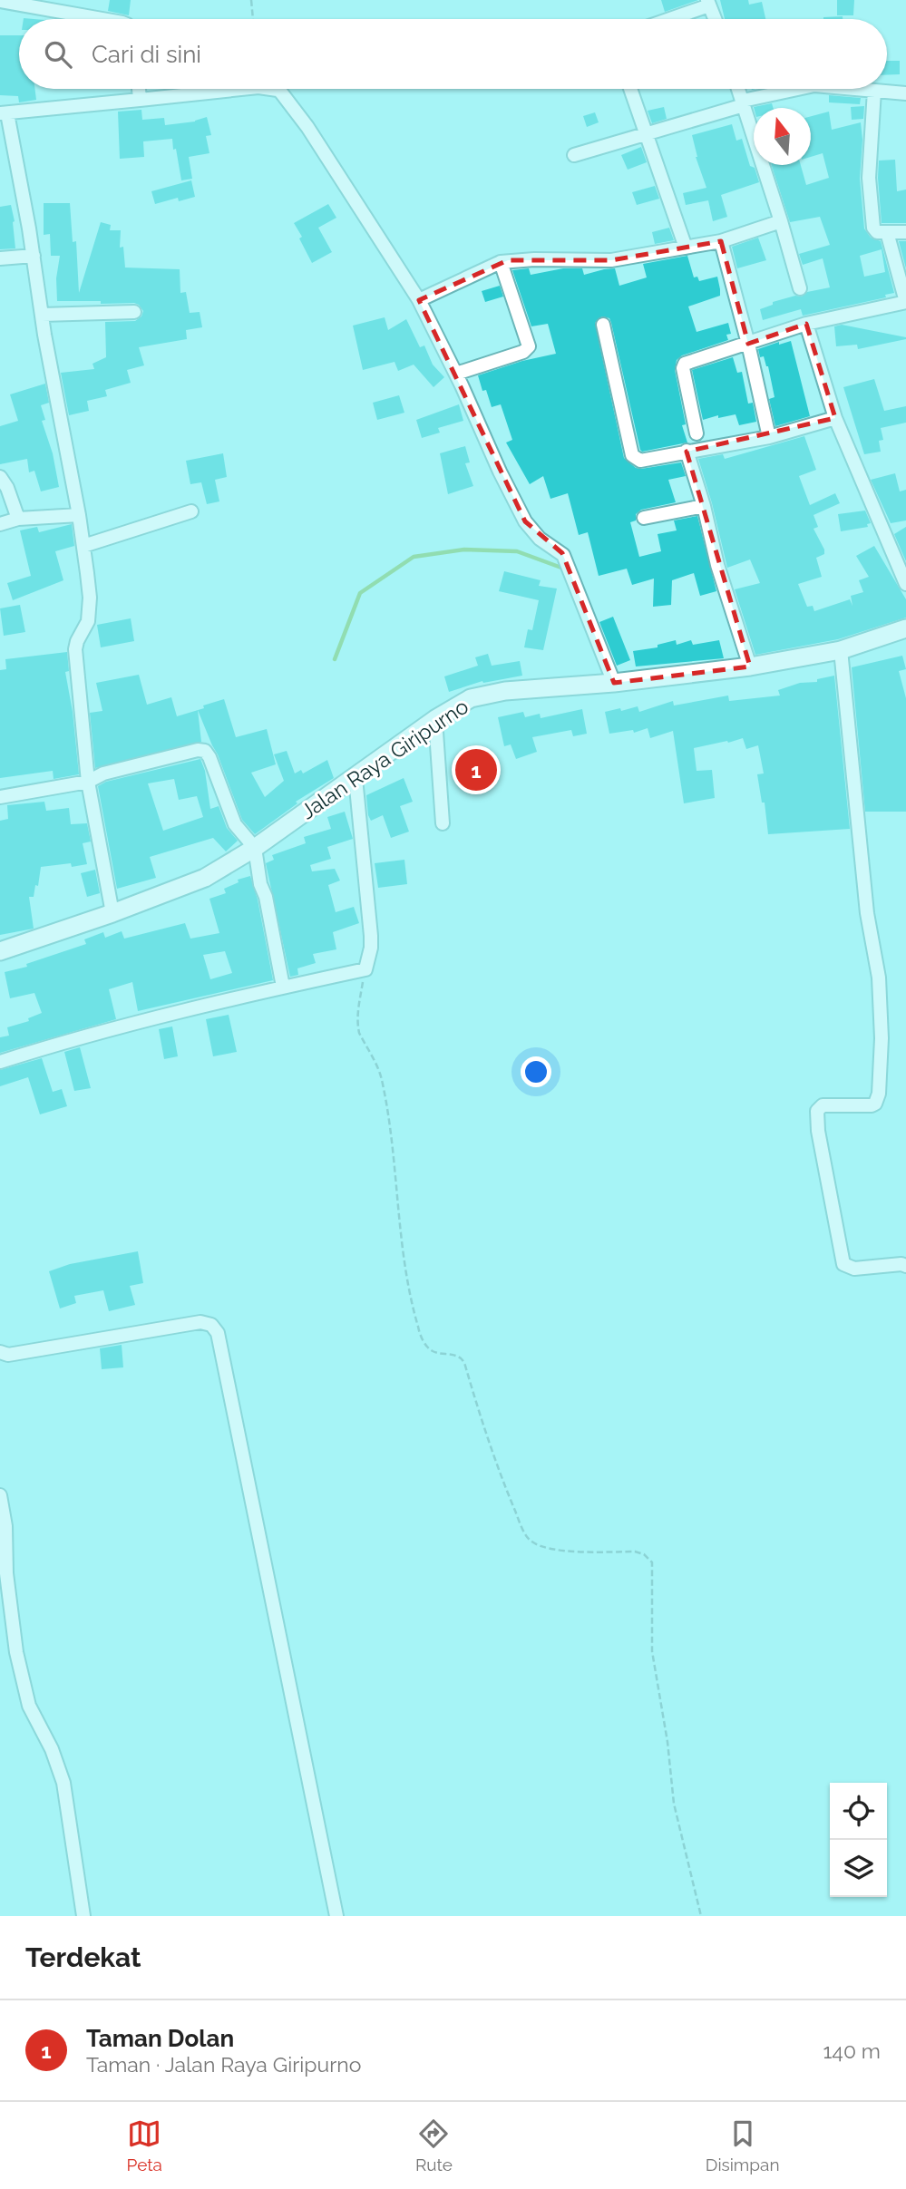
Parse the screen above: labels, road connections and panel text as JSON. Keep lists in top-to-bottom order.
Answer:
{
  "streets": {
    "main road": ["Jalan Raya Giripurno"]
  },
  "north": "top",
  "page": {
    "search": "Cari di sini",
    "pins": "1",
    "heading": "Terdekat",
    "list": [
      {
        "mark": "1",
        "name": "Taman Dolan",
        "note": "Taman · Jalan Raya Giripurno",
        "value": "140 m"
      }
    ],
    "nav": ["Peta", "Rute", "Disimpan"]
  }
}
